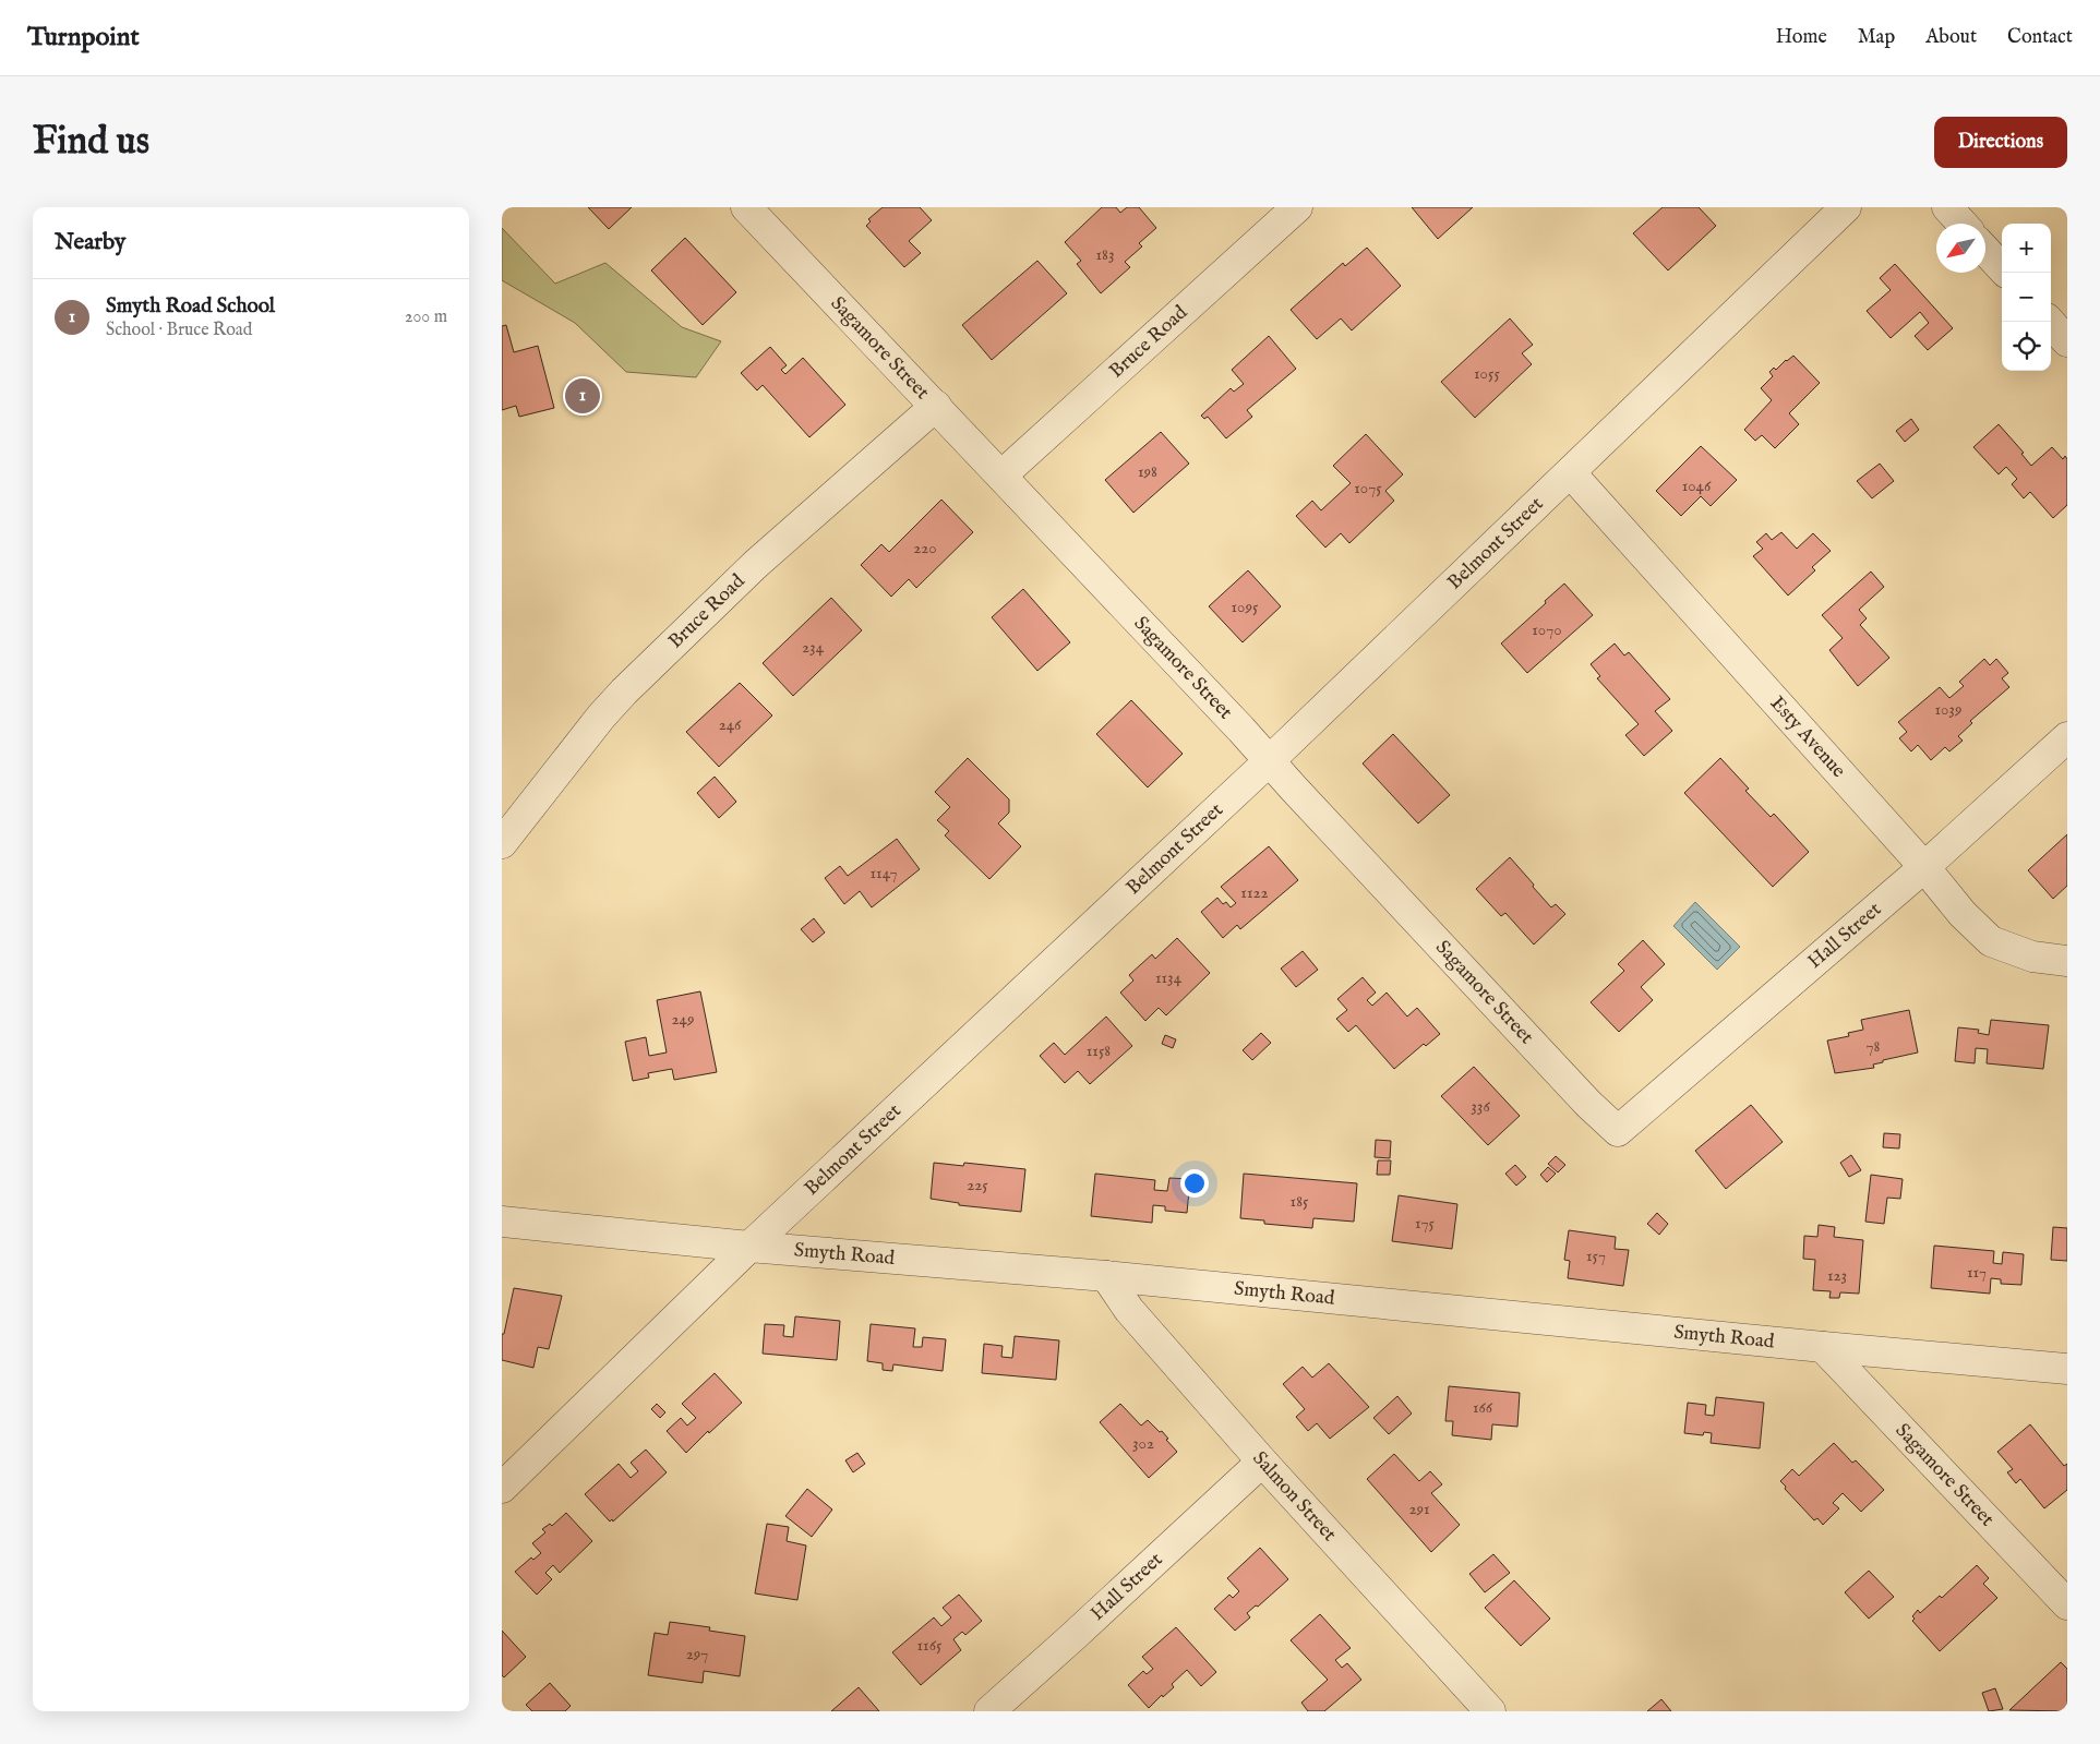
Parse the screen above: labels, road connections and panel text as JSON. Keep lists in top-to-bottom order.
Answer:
{
  "streets": {
    "street": [
      "Bruce Road",
      "Sagamore Street",
      "Belmont Street",
      "Esty Avenue",
      "Hall Street",
      "Smyth Road",
      "Salmon Street"
    ]
  },
  "crossings": [
    ["Bruce Road", "Sagamore Street"],
    ["Sagamore Street", "Belmont Street"],
    ["Sagamore Street", "Hall Street"],
    ["Sagamore Street", "Smyth Road"],
    ["Belmont Street", "Esty Avenue"],
    ["Belmont Street", "Smyth Road"],
    ["Esty Avenue", "Hall Street"],
    ["Hall Street", "Salmon Street"],
    ["Smyth Road", "Salmon Street"]
  ],
  "house_numbers": [
    "183",
    "1055",
    "198",
    "1046",
    "1075",
    "220",
    "1095",
    "1070",
    "234",
    "1039",
    "246",
    "1147",
    "1122",
    "1134",
    "249",
    "78",
    "1158",
    "336",
    "225",
    "185",
    "175",
    "157",
    "117",
    "123",
    "166",
    "302",
    "291",
    "1165",
    "297"
  ],
  "north": "bottom left",
  "page": {
    "header": "Turnpoint",
    "nav": [
      "Home",
      "Map",
      "About",
      "Contact"
    ],
    "buttons": "Directions",
    "title": "Find us",
    "heading": "Nearby",
    "map_buttons": ["+", "−"],
    "list": [
      {
        "mark": "1",
        "name": "Smyth Road School",
        "note": "School · Bruce Road",
        "value": "200 m"
      }
    ],
    "pins": "1"
  }
}
